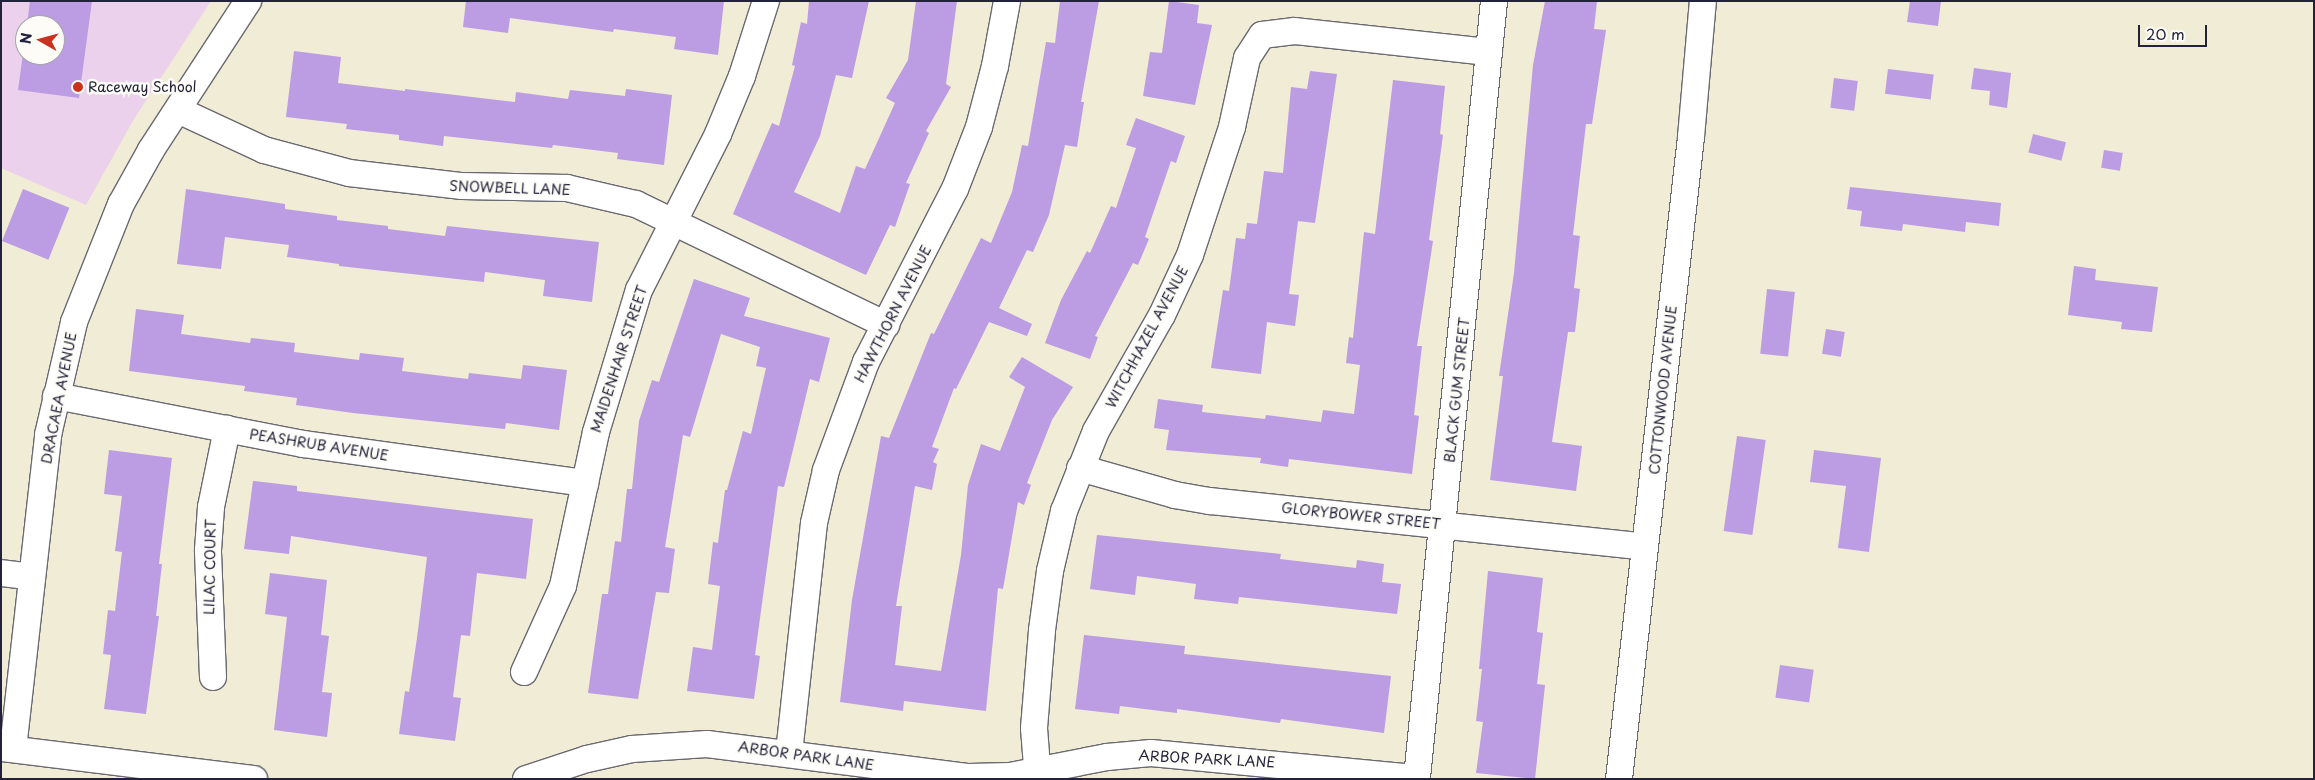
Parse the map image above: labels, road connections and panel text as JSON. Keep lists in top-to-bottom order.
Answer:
{
  "streets": {
    "street": [
      "SNOWBELL LANE",
      "HAWTHORN AVENUE",
      "WITCHHAZEL AVENUE",
      "MAIDENHAIR STREET",
      "BLACK GUM STREET",
      "COTTONWOOD AVENUE",
      "DRACAEA AVENUE",
      "PEASHRUB AVENUE",
      "GLORYBOWER STREET",
      "LILAC COURT",
      "ARBOR PARK LANE"
    ]
  },
  "crossings": [
    ["SNOWBELL LANE", "HAWTHORN AVENUE"],
    ["SNOWBELL LANE", "MAIDENHAIR STREET"],
    ["SNOWBELL LANE", "DRACAEA AVENUE"],
    ["HAWTHORN AVENUE", "ARBOR PARK LANE"],
    ["WITCHHAZEL AVENUE", "BLACK GUM STREET"],
    ["WITCHHAZEL AVENUE", "GLORYBOWER STREET"],
    ["WITCHHAZEL AVENUE", "ARBOR PARK LANE"],
    ["MAIDENHAIR STREET", "PEASHRUB AVENUE"],
    ["BLACK GUM STREET", "GLORYBOWER STREET"],
    ["BLACK GUM STREET", "ARBOR PARK LANE"],
    ["COTTONWOOD AVENUE", "GLORYBOWER STREET"],
    ["DRACAEA AVENUE", "PEASHRUB AVENUE"],
    ["PEASHRUB AVENUE", "LILAC COURT"]
  ],
  "places": ["Raceway School"],
  "scale_bar": "20 m",
  "north": "left"
}
